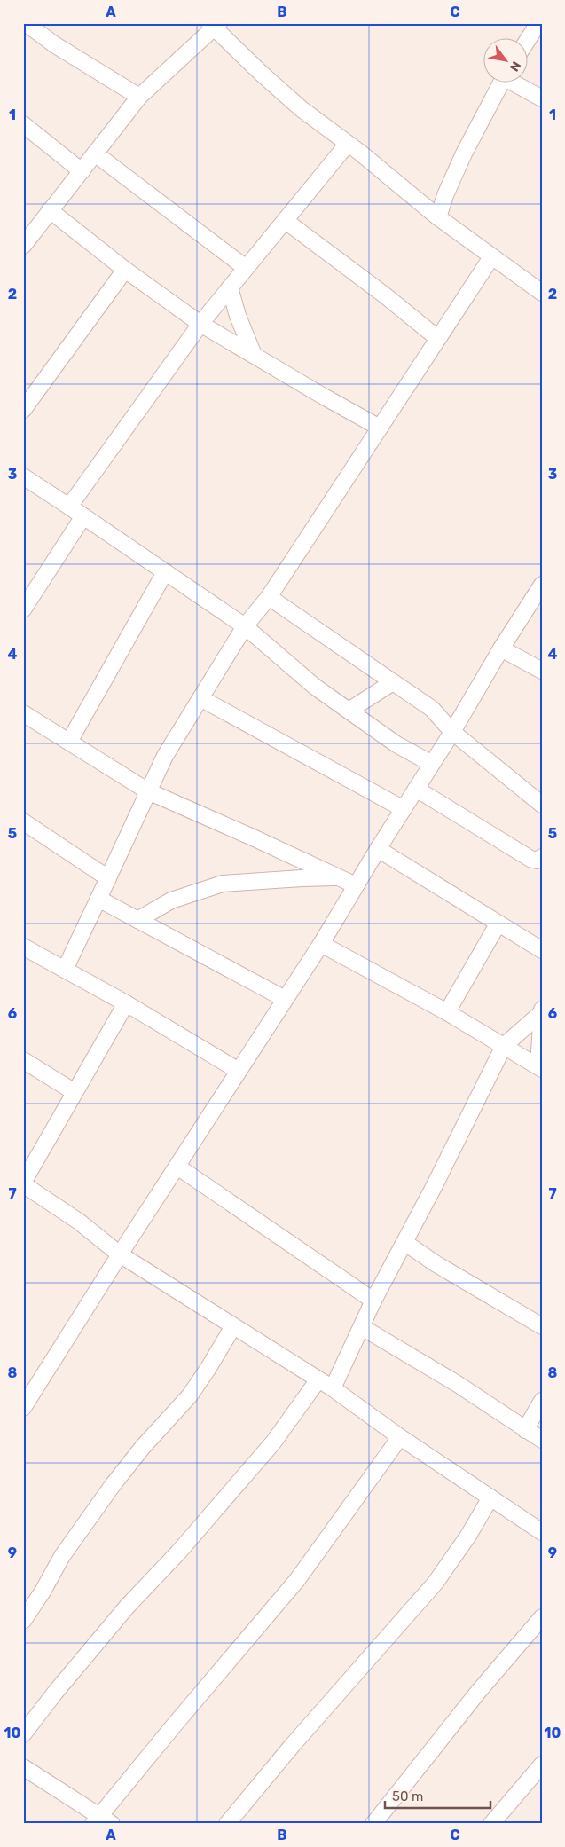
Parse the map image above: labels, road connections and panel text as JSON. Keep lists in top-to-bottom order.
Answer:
{
  "scale_bar": "50 m",
  "north": "bottom right",
  "grid": {
    "columns": ["A", "B", "C"],
    "rows": [
      "1",
      "2",
      "3",
      "4",
      "5",
      "6",
      "7",
      "8",
      "9",
      "10"
    ]
  }
}
